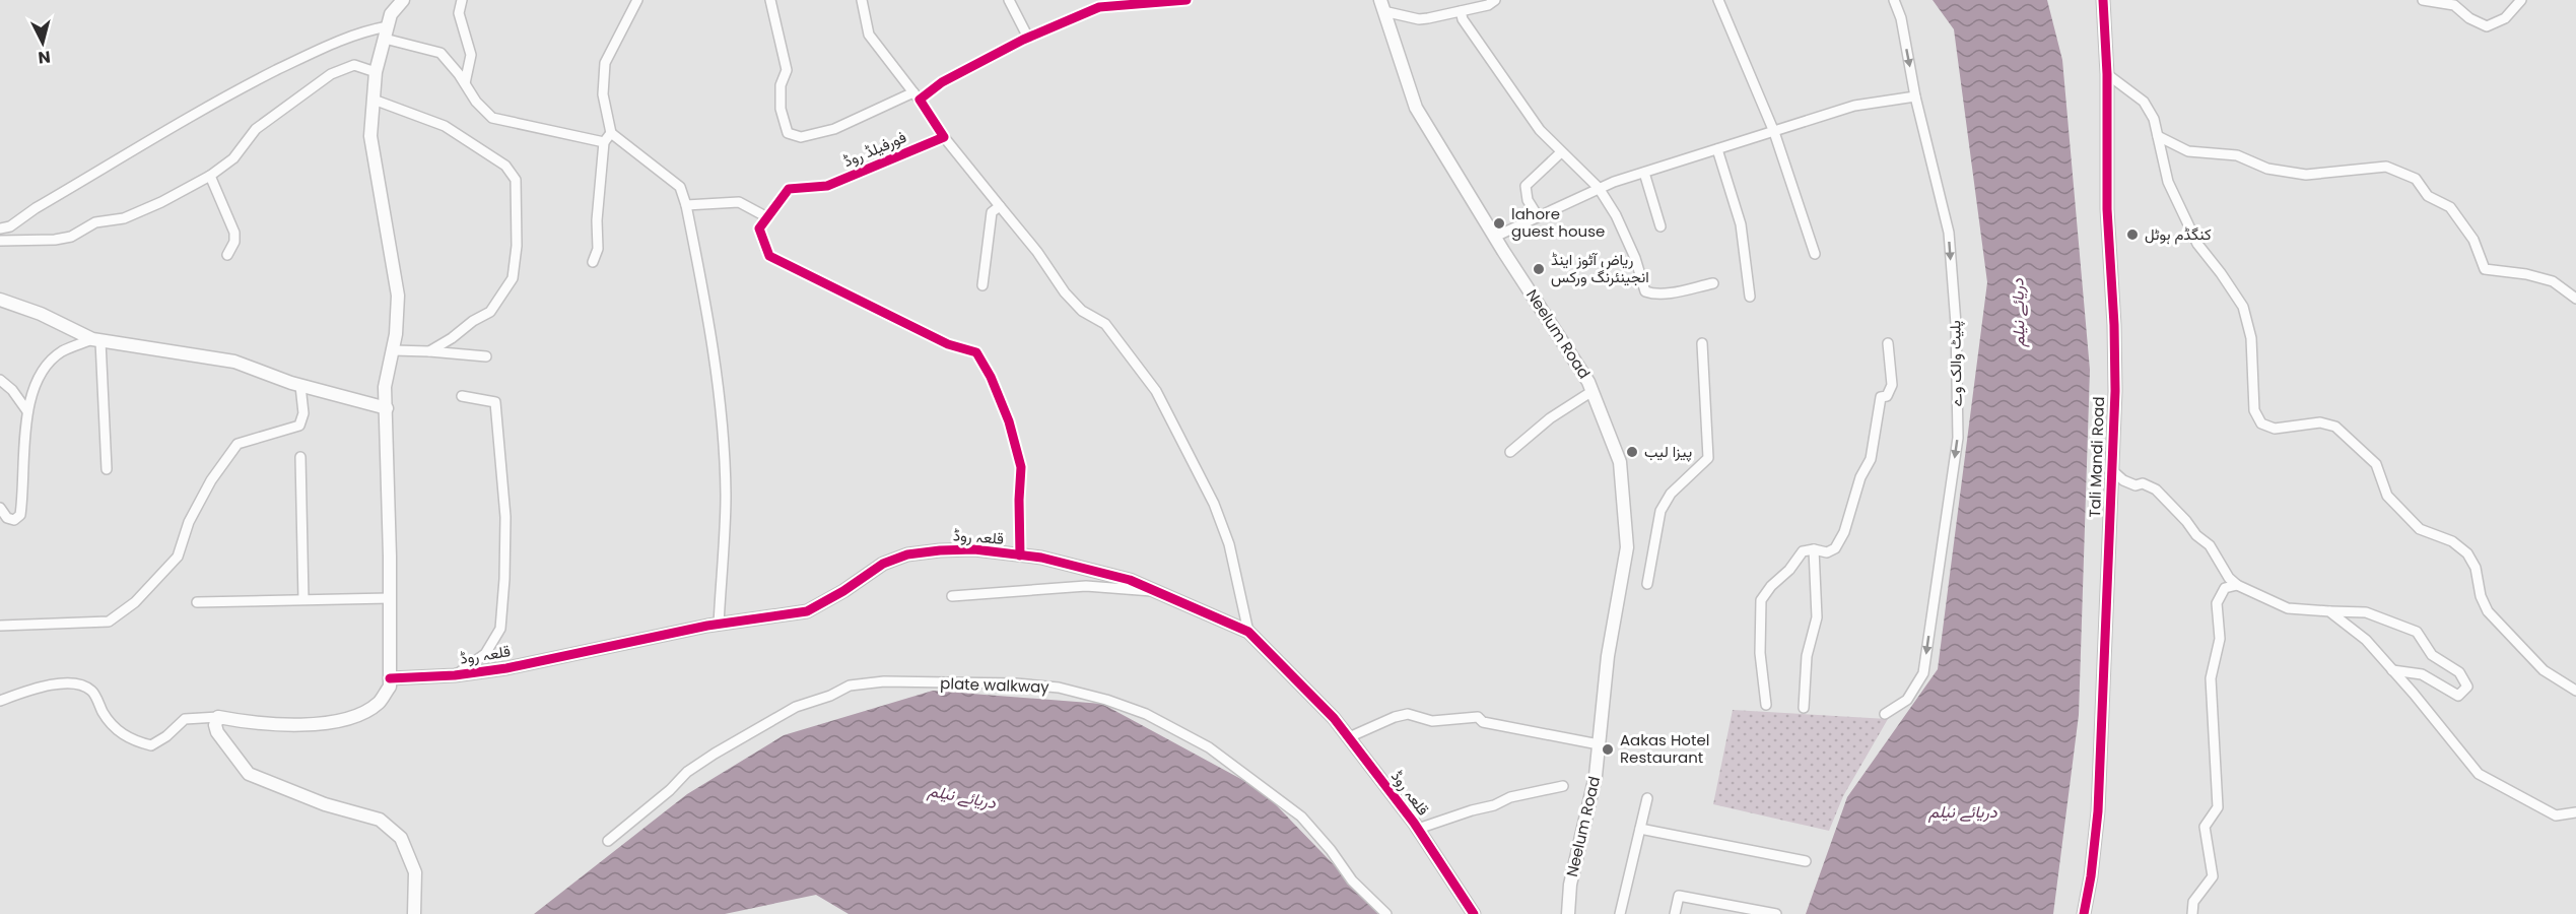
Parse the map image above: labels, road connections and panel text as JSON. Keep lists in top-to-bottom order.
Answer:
{
  "streets": {
    "street": [
      "فورفیلڈ روڈ",
      "Neelum Road",
      "پلیٹ والک وے",
      "Tali Mandi Road",
      "قلعہ روڈ",
      "plate walkway"
    ]
  },
  "one_way": ["پلیٹ والک وے"],
  "water": ["دریائے نیلم"],
  "places": [
    "lahore guest house",
    "کنگڈم ہوٹل",
    "ریاض آٹوز اینڈ انجینئرنگ ورکس",
    "پیزا لیب",
    "Aakas Hotel Restaurant"
  ],
  "north": "bottom"
}
